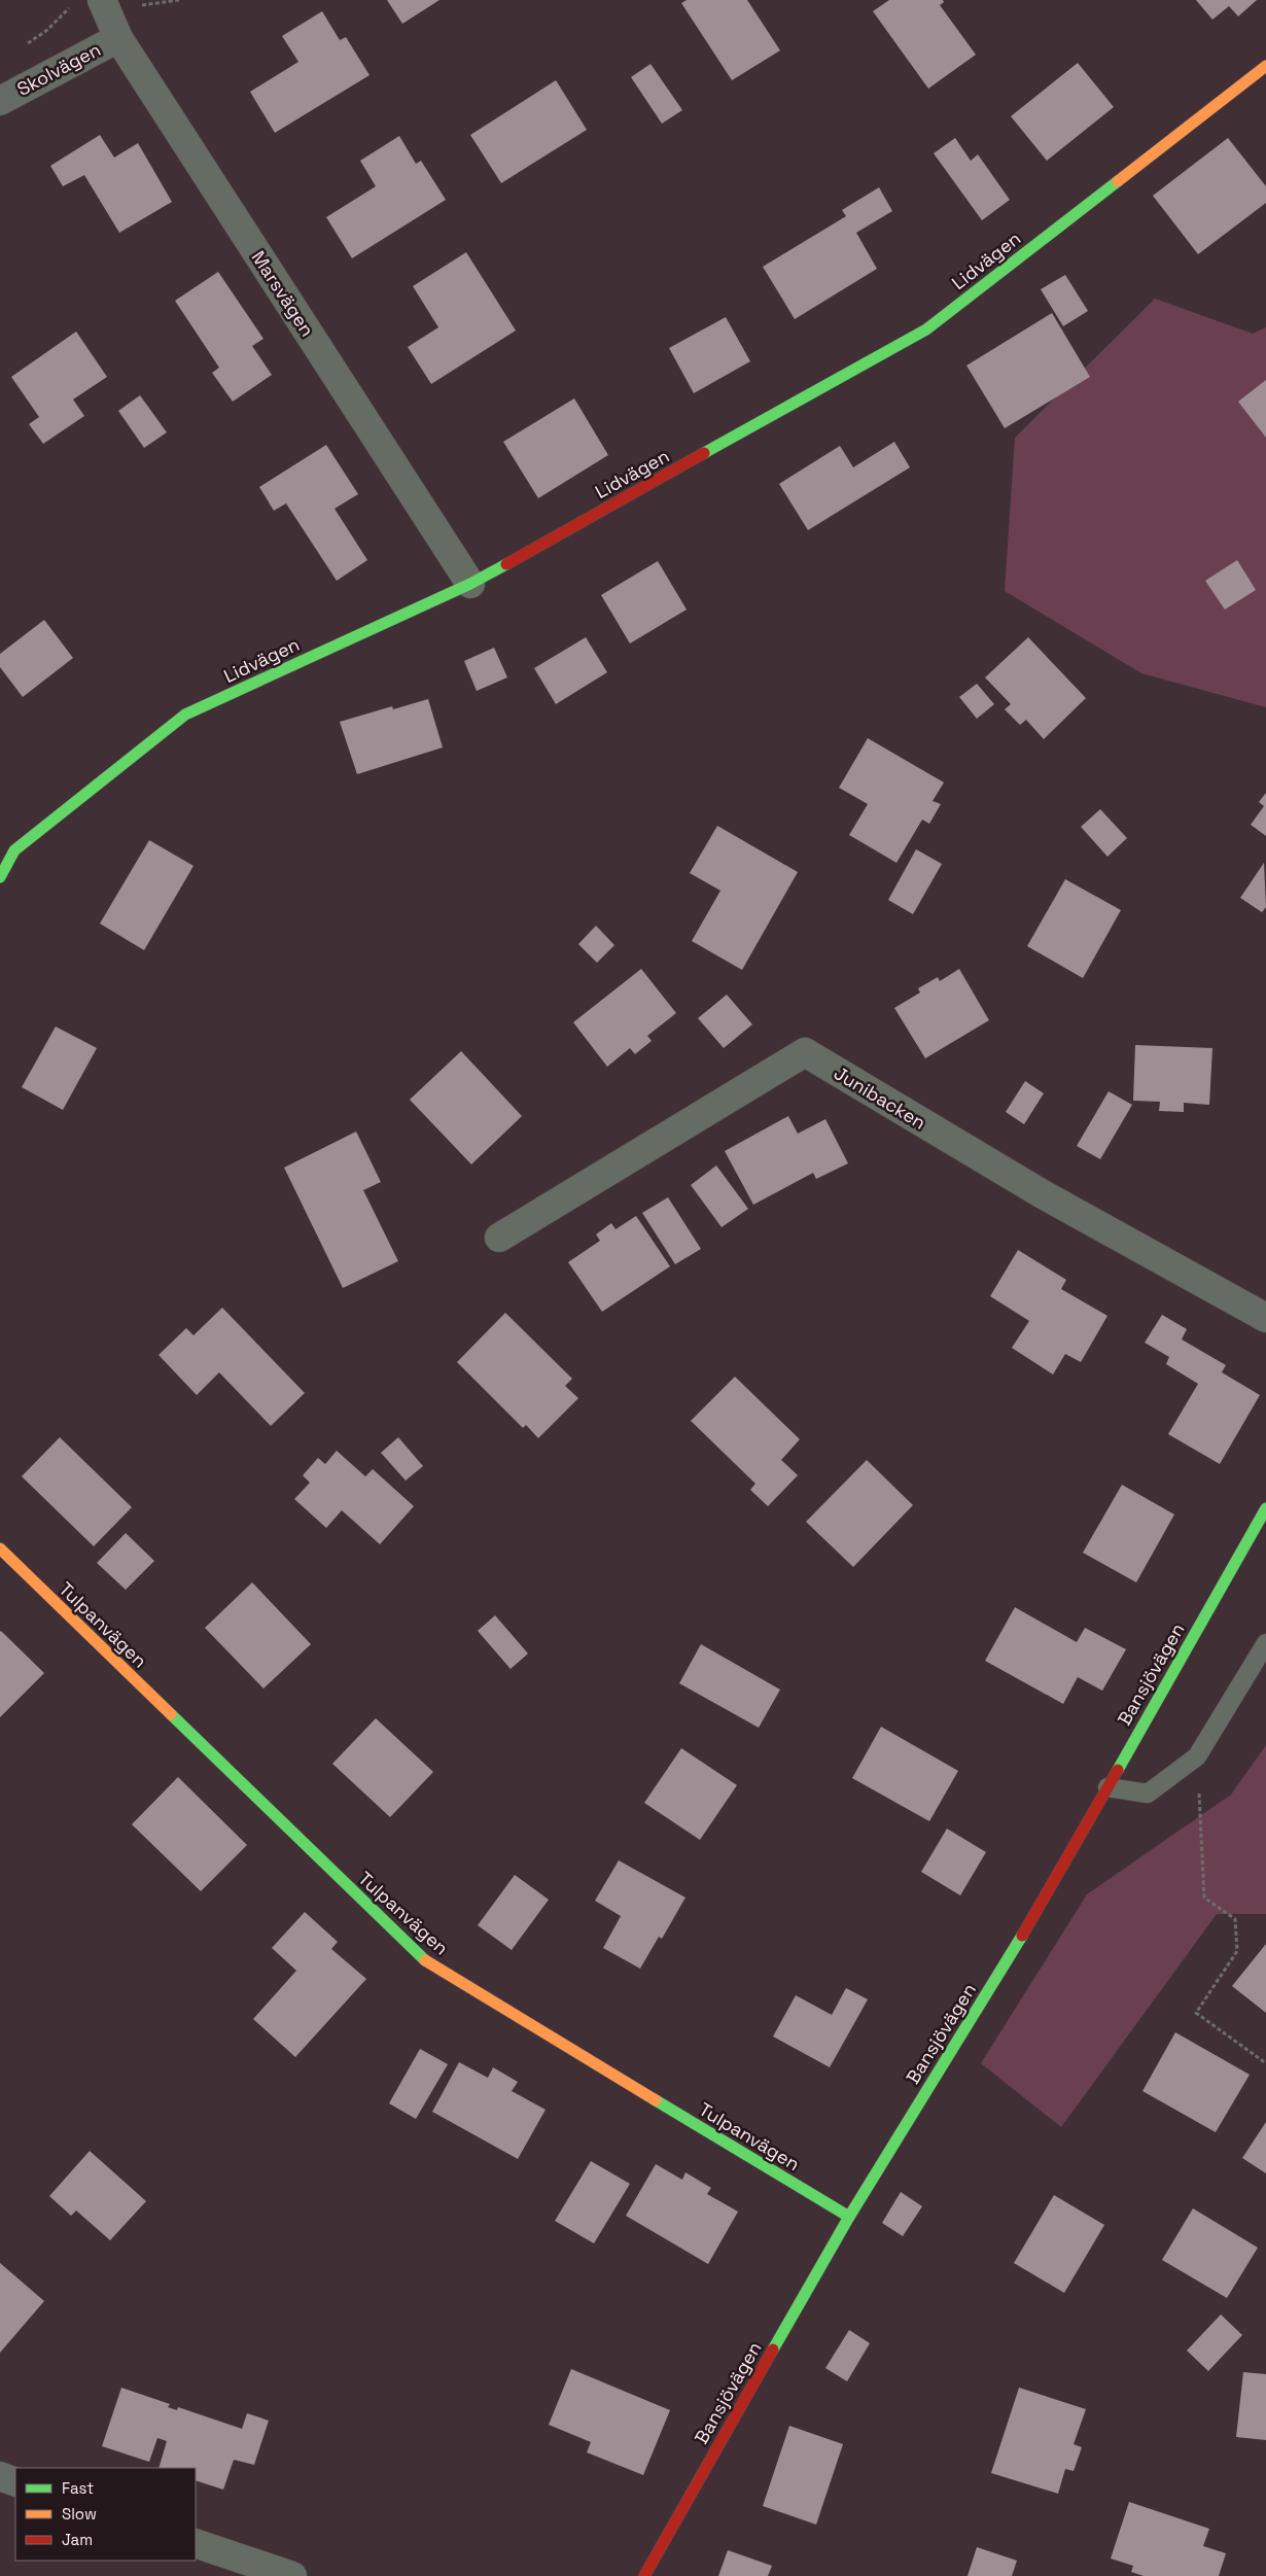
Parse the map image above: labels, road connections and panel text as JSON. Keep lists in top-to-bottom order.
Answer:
{
  "streets": {
    "street": [
      "Skolvägen",
      "Lidvägen",
      "Marsvägen",
      "Junibacken",
      "Tulpanvägen",
      "Bansjövägen"
    ]
  },
  "crossings": [
    ["Skolvägen", "Marsvägen"],
    ["Lidvägen", "Marsvägen"],
    ["Tulpanvägen", "Bansjövägen"]
  ],
  "legend": ["Fast", "Slow", "Jam"]
}
